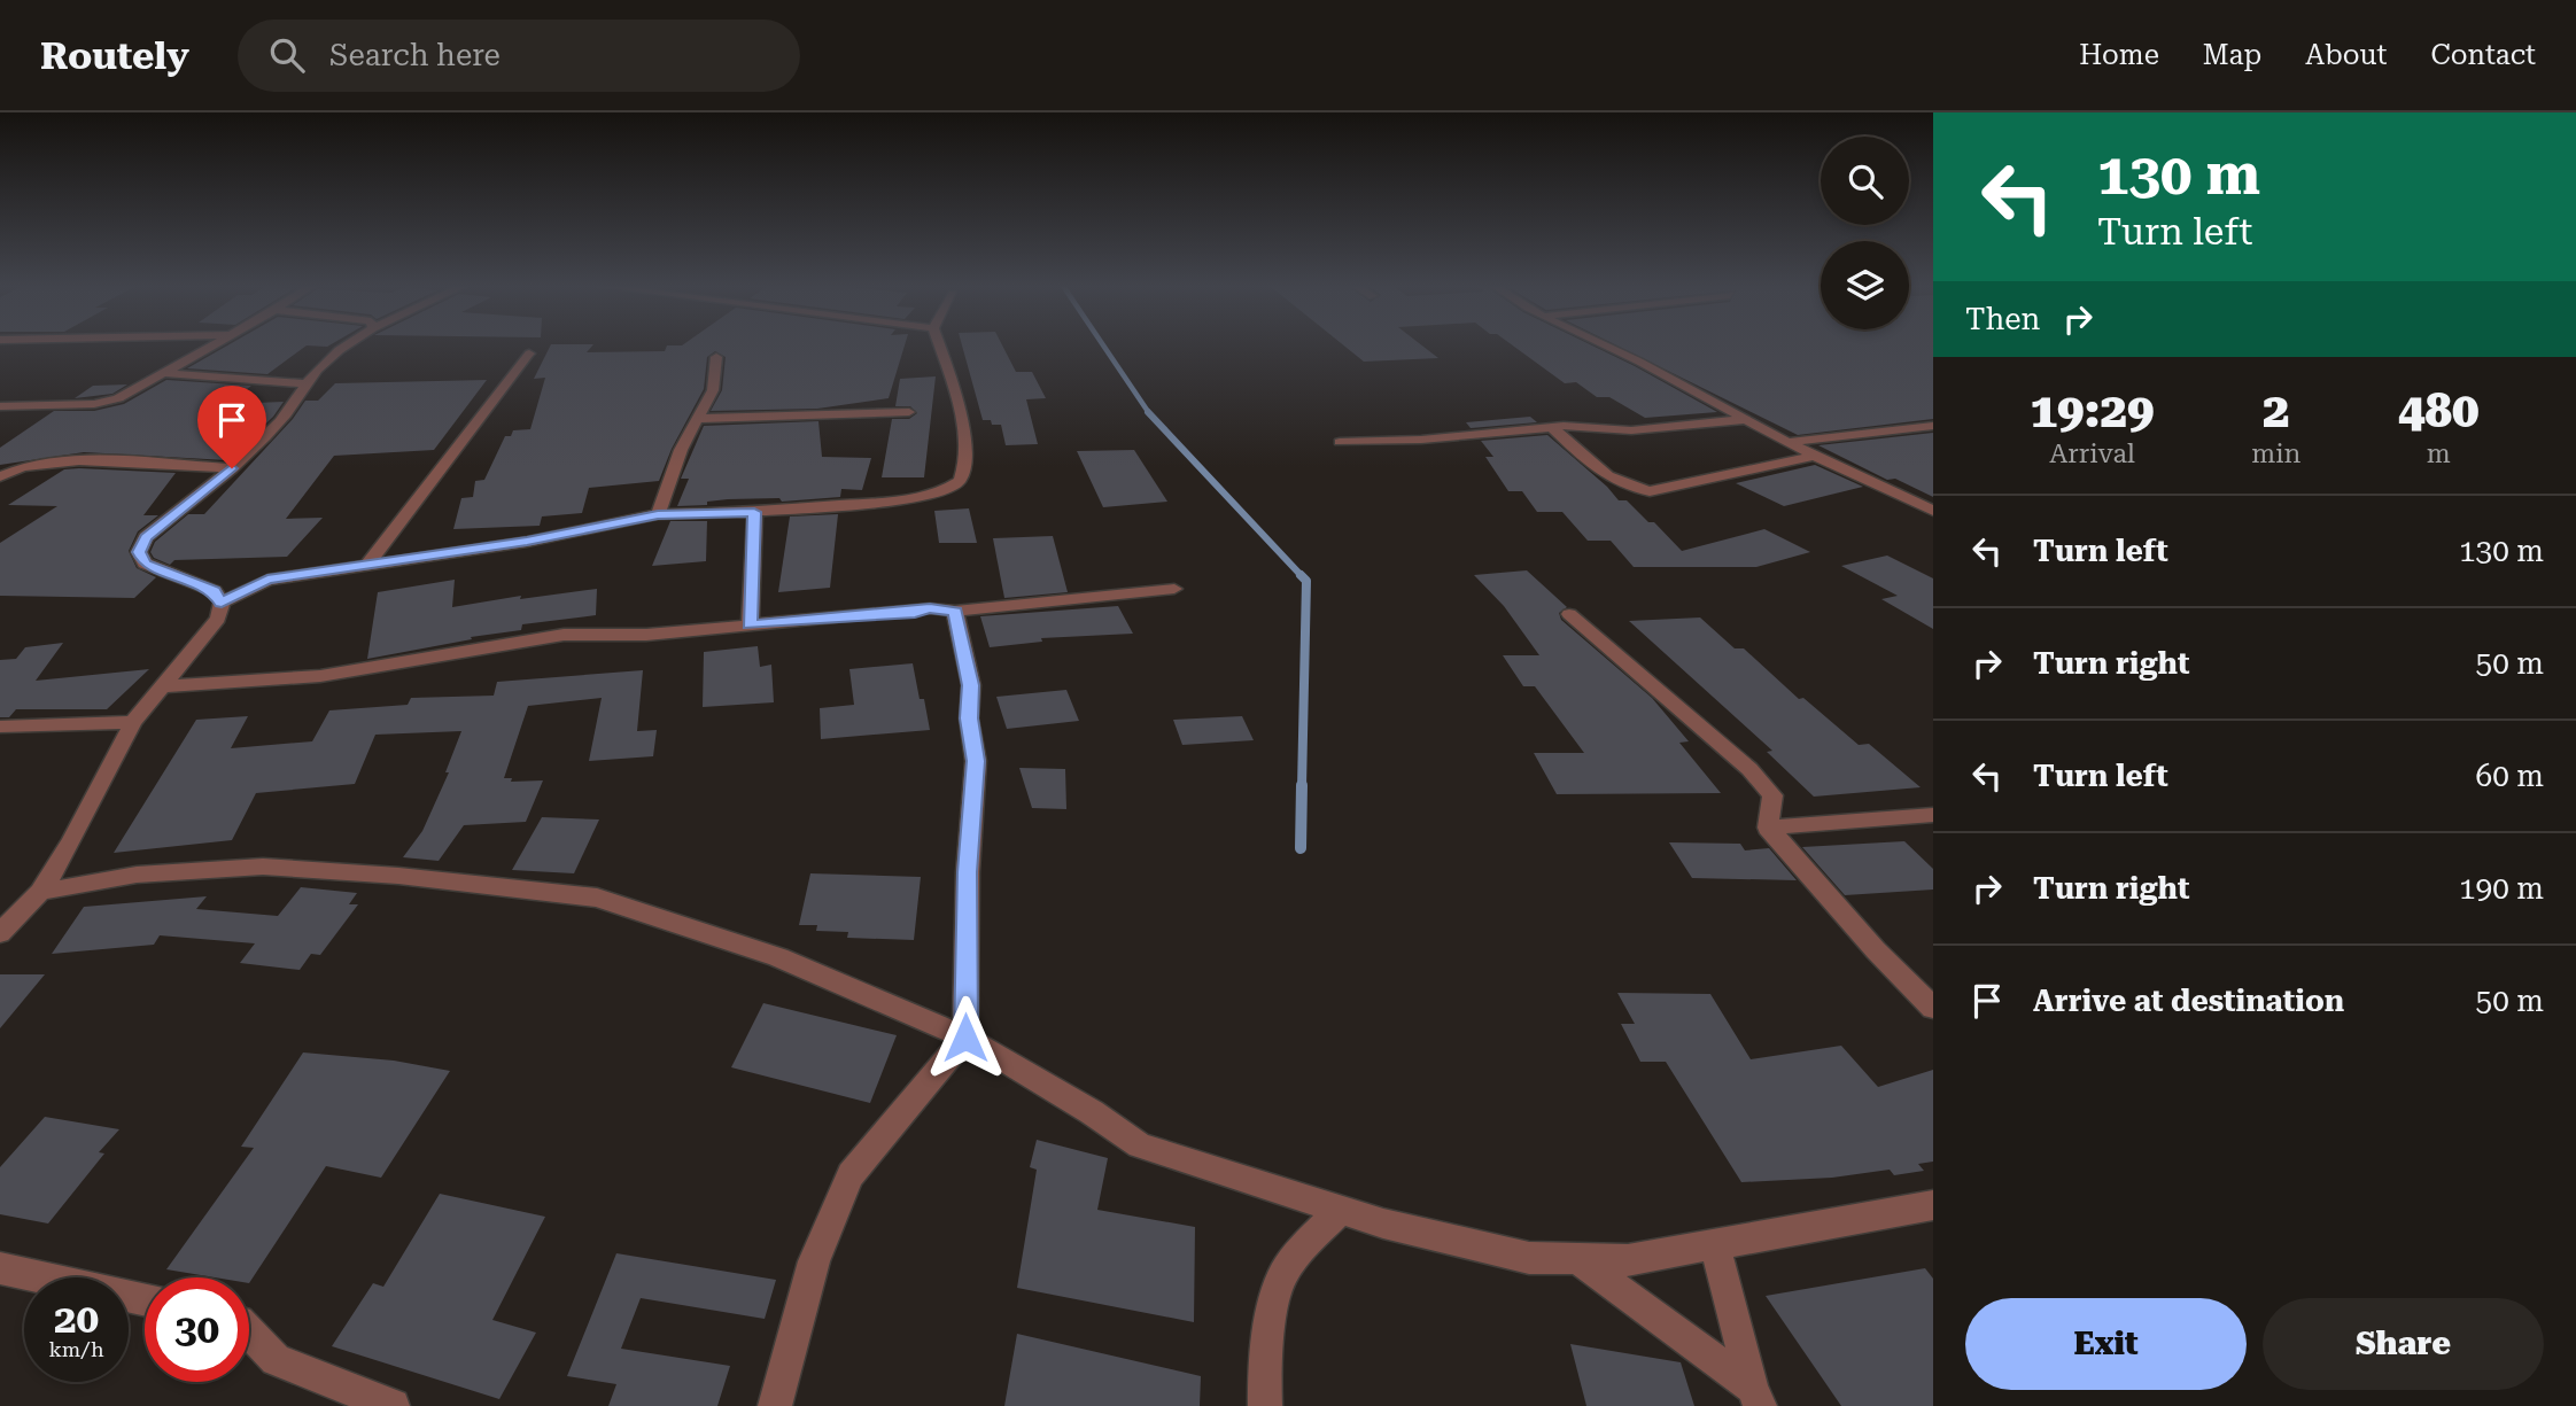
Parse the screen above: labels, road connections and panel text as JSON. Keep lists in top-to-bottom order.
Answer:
{
  "page": {
    "header": "Routely",
    "search": "Search here",
    "nav": [
      "Home",
      "Map",
      "About",
      "Contact"
    ],
    "turn": ["130 m", "Turn left"],
    "then": "Then",
    "eta": [
      "19:29",
      "Arrival",
      "2",
      "min",
      "480",
      "m"
    ],
    "list": [
      {
        "name": "Turn left",
        "value": "130 m"
      },
      {
        "name": "Turn right",
        "value": "50 m"
      },
      {
        "name": "Turn left",
        "value": "60 m"
      },
      {
        "name": "Turn right",
        "value": "190 m"
      },
      {
        "name": "Arrive at destination",
        "value": "50 m"
      }
    ],
    "speed": "20 km/h",
    "limit": "30",
    "buttons": ["Exit", "Share"]
  }
}
